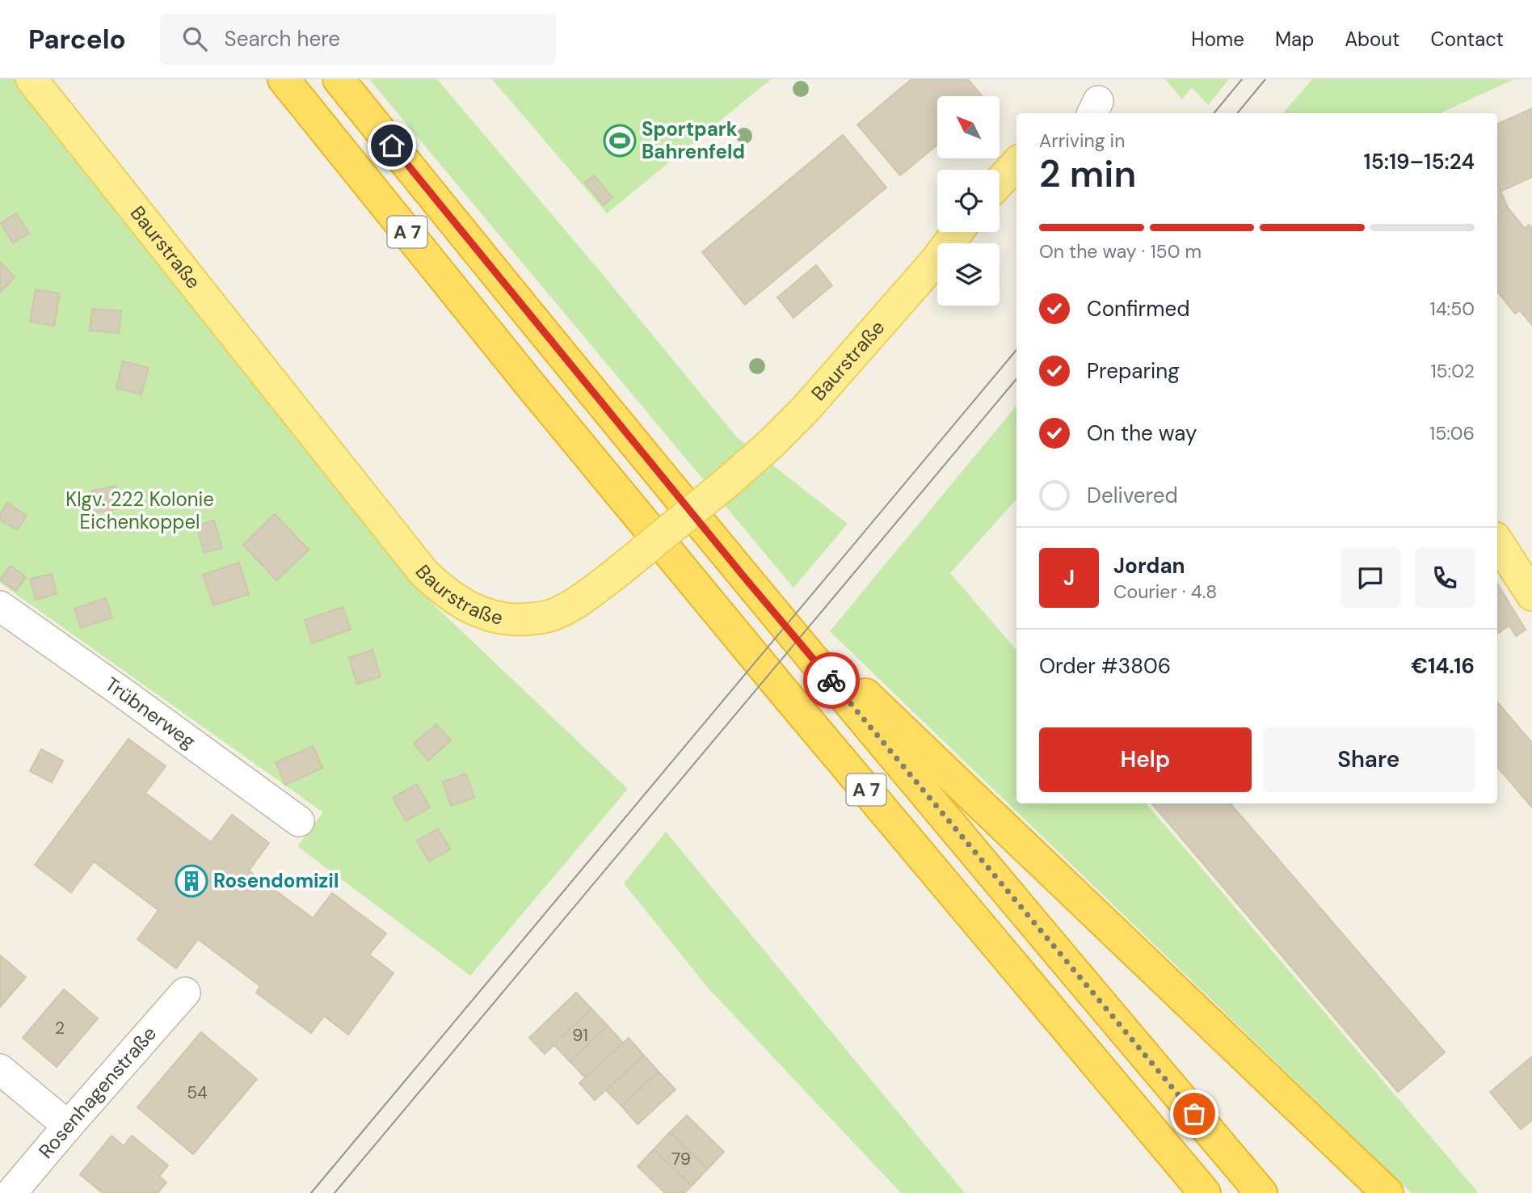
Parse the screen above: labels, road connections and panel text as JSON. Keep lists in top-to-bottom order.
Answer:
{
  "streets": {
    "highway": ["A 7"],
    "main road": ["Baurstraße"],
    "street": ["Trübnerweg", "Rosenhagenstraße"]
  },
  "parks": ["Klgv. 222 Kolonie Eichenkoppel"],
  "places": {
    "sports": ["Sportpark Bahrenfeld"],
    "building": ["Rosendomizil"]
  },
  "house_numbers": [
    "2",
    "91",
    "54",
    "79"
  ],
  "north": "top left",
  "page": {
    "header": "Parcelo",
    "search": "Search here",
    "nav": [
      "Home",
      "Map",
      "About",
      "Contact"
    ],
    "heading": ["2 min", "Arriving in", "15:19–15:24"],
    "panel": [
      "Jordan",
      "Courier · 4.8",
      "Order #3806",
      "€14.16"
    ],
    "bar": "On the way · 150 m",
    "list": [
      ["Confirmed", "14:50"],
      ["Preparing", "15:02"],
      ["On the way", "15:06"],
      "Delivered"
    ],
    "round": "J",
    "buttons": ["Help", "Share"]
  }
}
